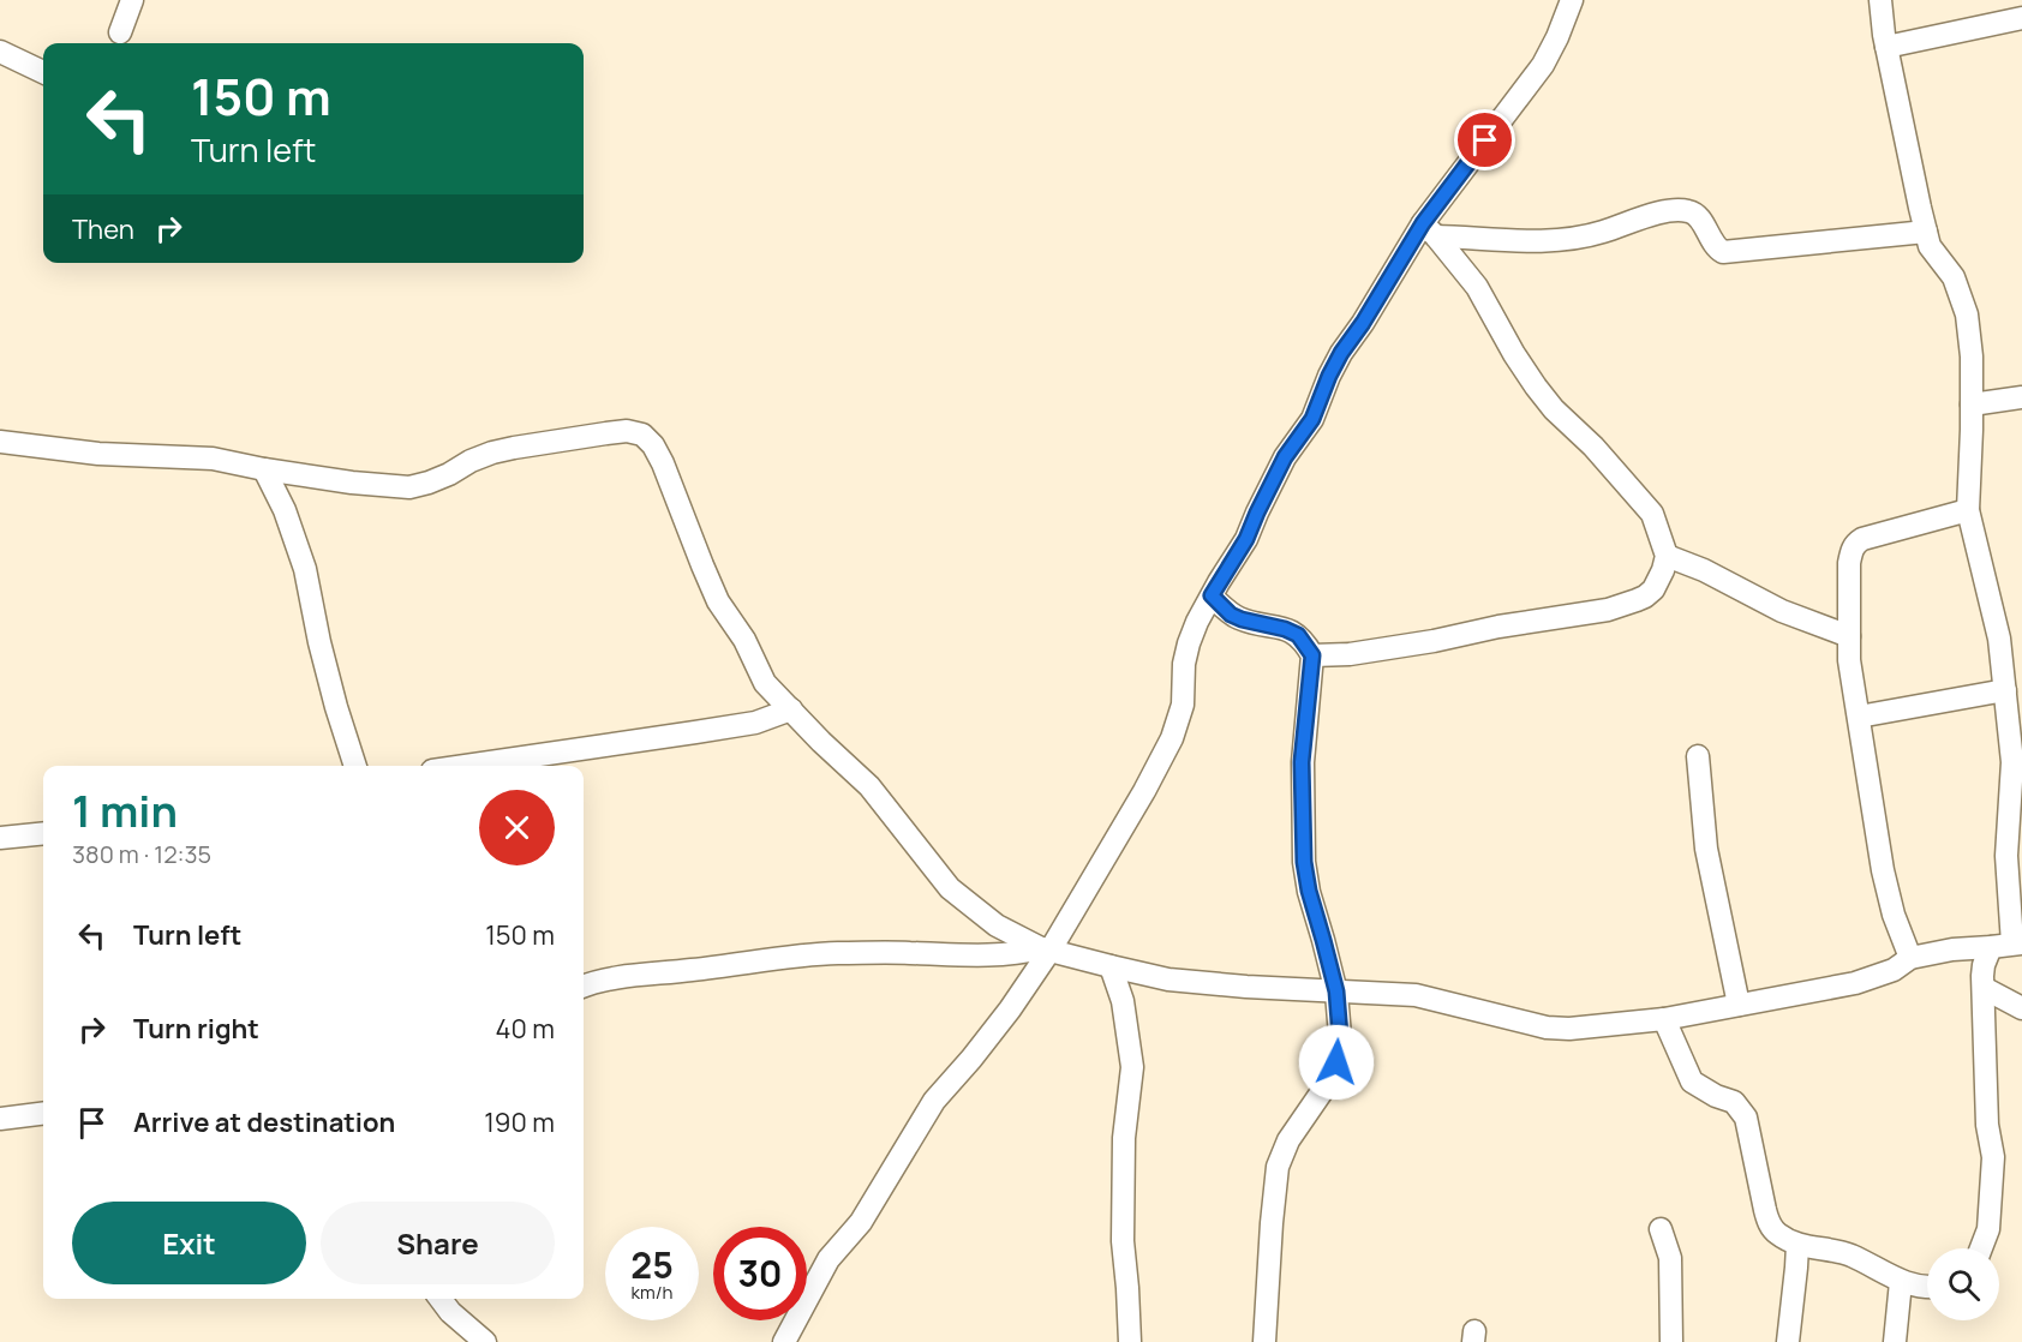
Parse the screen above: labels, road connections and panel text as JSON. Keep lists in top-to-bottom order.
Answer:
{
  "page": {
    "turn": ["150 m", "Turn left"],
    "then": "Then",
    "heading": ["1 min", "380 m · 12:35"],
    "list": [
      {
        "name": "Turn left",
        "value": "150 m"
      },
      {
        "name": "Turn right",
        "value": "40 m"
      },
      {
        "name": "Arrive at destination",
        "value": "190 m"
      }
    ],
    "buttons": ["Exit", "Share"],
    "speed": "25 km/h",
    "limit": "30"
  }
}
